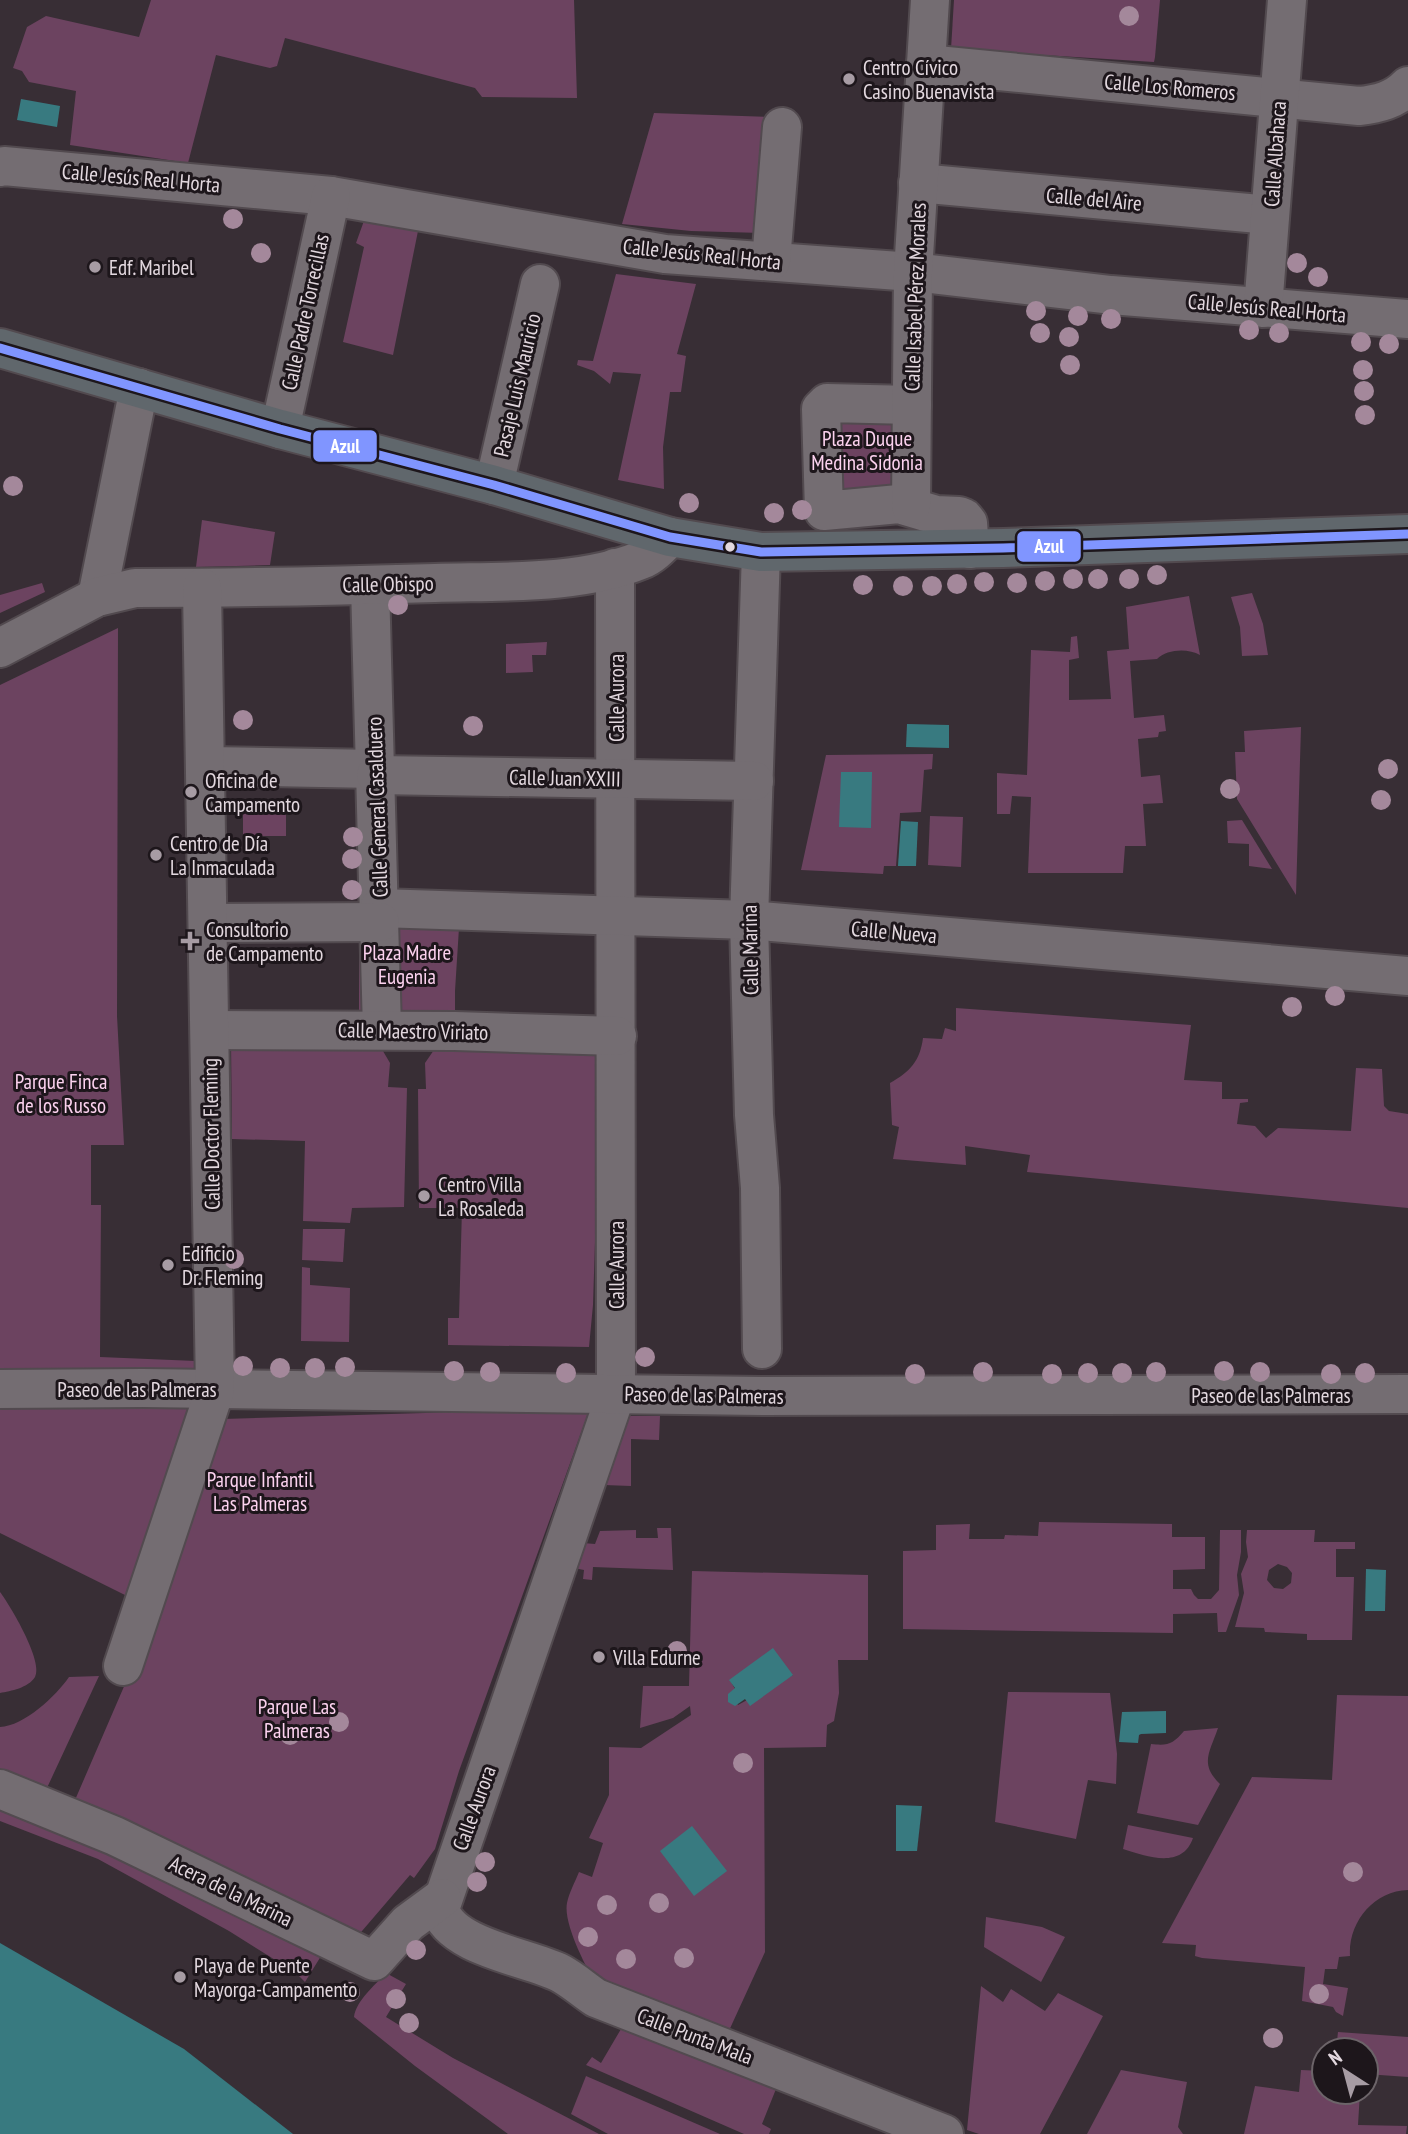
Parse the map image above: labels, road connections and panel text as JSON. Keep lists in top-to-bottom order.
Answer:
{
  "streets": {
    "street": [
      "Calle Los Romeros",
      "Calle Albahaca",
      "Calle Jesús Real Horta",
      "Calle del Aire",
      "Calle Isabel Pérez Morales",
      "Calle Padre Torrecillas",
      "Pasaje Luis Mauricio",
      "Calle Obispo",
      "Calle Aurora",
      "Calle Juan XXIII",
      "Calle General Casalduero",
      "Calle Nueva",
      "Calle Marina",
      "Calle Maestro Viriato",
      "Calle Doctor Fleming",
      "Paseo de las Palmeras",
      "Acera de la Marina",
      "Calle Punta Mala"
    ]
  },
  "crossings": [
    ["Calle Los Romeros", "Calle Albahaca"],
    ["Calle Los Romeros", "Calle Isabel Pérez Morales"],
    ["Calle Albahaca", "Calle Jesús Real Horta"],
    ["Calle Albahaca", "Calle del Aire"],
    ["Calle Jesús Real Horta", "Calle Isabel Pérez Morales"],
    ["Calle Jesús Real Horta", "Calle Padre Torrecillas"],
    ["Calle del Aire", "Calle Isabel Pérez Morales"],
    ["Calle Obispo", "Calle Aurora"],
    ["Calle Obispo", "Calle General Casalduero"],
    ["Calle Obispo", "Calle Doctor Fleming"],
    ["Calle Aurora", "Calle Juan XXIII"],
    ["Calle Aurora", "Calle Nueva"],
    ["Calle Aurora", "Calle Maestro Viriato"],
    ["Calle Aurora", "Paseo de las Palmeras"],
    ["Calle Aurora", "Acera de la Marina"],
    ["Calle Aurora", "Calle Punta Mala"],
    ["Calle Juan XXIII", "Calle General Casalduero"],
    ["Calle Juan XXIII", "Calle Marina"],
    ["Calle Juan XXIII", "Calle Doctor Fleming"],
    ["Calle General Casalduero", "Calle Nueva"],
    ["Calle General Casalduero", "Calle Maestro Viriato"],
    ["Calle Nueva", "Calle Marina"],
    ["Calle Nueva", "Calle Doctor Fleming"],
    ["Calle Maestro Viriato", "Calle Doctor Fleming"],
    ["Calle Doctor Fleming", "Paseo de las Palmeras"],
    ["Acera de la Marina", "Calle Punta Mala"]
  ],
  "parks": [
    "Plaza Duque Medina Sidonia",
    "Plaza Madre Eugenia",
    "Parque Finca de los Russo",
    "Parque Infantil Las Palmeras",
    "Parque Las Palmeras"
  ],
  "places": {
    "other": [
      "Centro Cívico Casino Buenavista",
      "Edf. Maribel",
      "Oficina de Campamento",
      "Centro de Día La Inmaculada",
      "Centro Villa La Rosaleda",
      "Edificio Dr. Fleming",
      "Villa Edurne",
      "Playa de Puente Mayorga-Campamento"
    ],
    "health": ["Consultorio de Campamento"]
  },
  "lines": ["transit line Azul"],
  "north": "top left"
}
